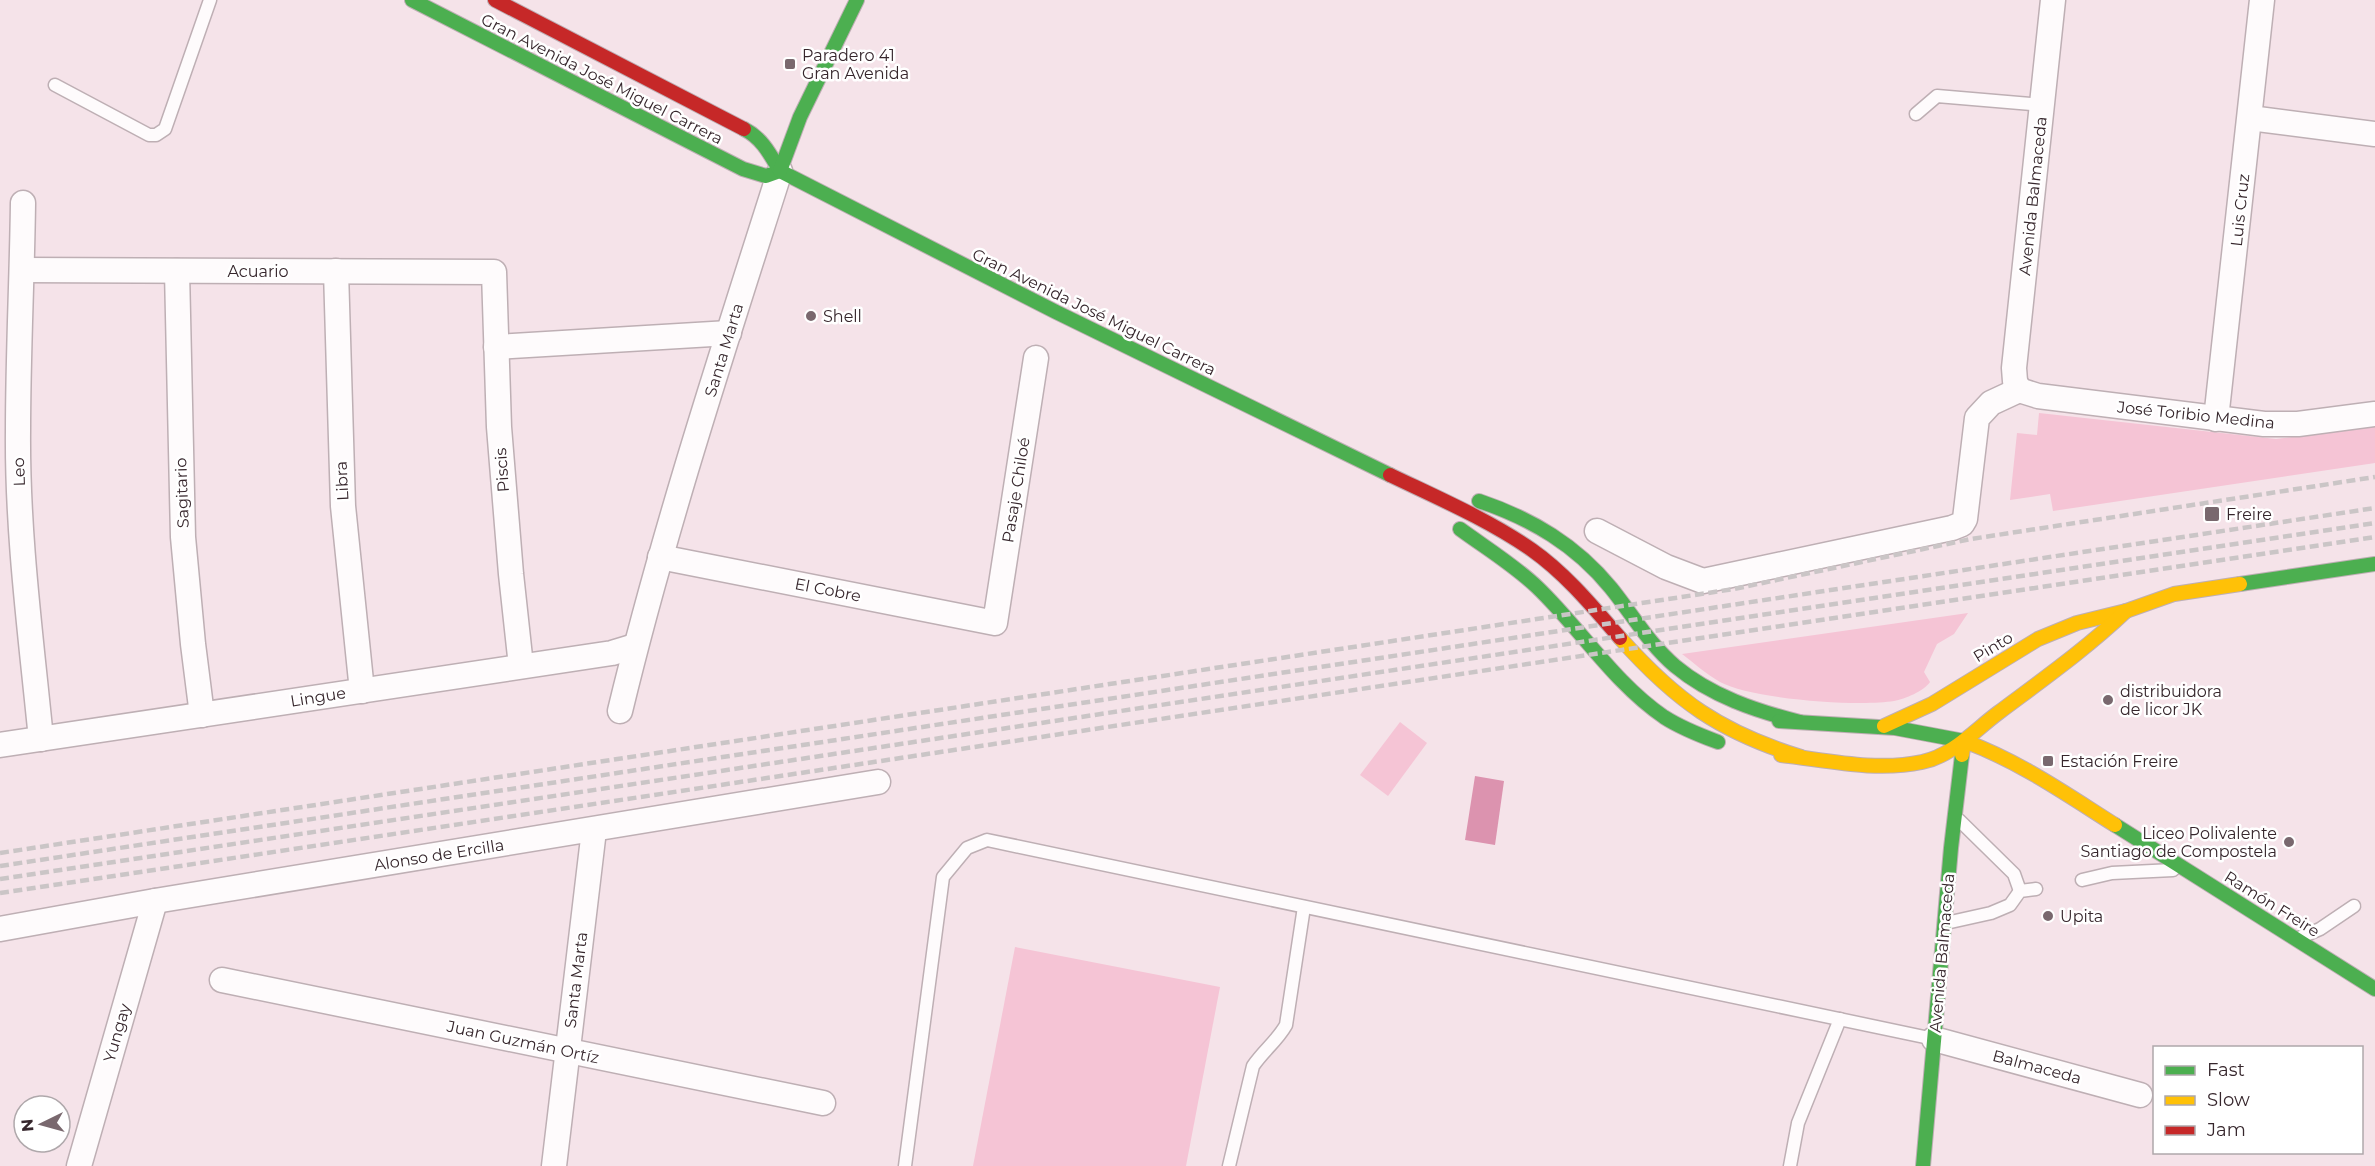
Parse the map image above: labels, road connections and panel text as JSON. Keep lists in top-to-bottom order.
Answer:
{
  "streets": {
    "main road": [
      "Gran Avenida José Miguel Carrera",
      "Avenida Balmaceda",
      "Santa Marta",
      "Pinto",
      "Ramón Freire"
    ],
    "street": [
      "Luis Cruz",
      "Acuario",
      "José Toribio Medina",
      "Piscis",
      "Leo",
      "Libra",
      "Pasaje Chiloé",
      "Sagitario",
      "El Cobre",
      "Lingue",
      "Alonso de Ercilla",
      "Yungay",
      "Juan Guzmán Ortíz",
      "Balmaceda"
    ]
  },
  "crossings": [
    ["Gran Avenida José Miguel Carrera", "Avenida Balmaceda"],
    ["Gran Avenida José Miguel Carrera", "Santa Marta"],
    ["Gran Avenida José Miguel Carrera", "Pinto"],
    ["Gran Avenida José Miguel Carrera", "Ramón Freire"],
    ["Avenida Balmaceda", "José Toribio Medina"],
    ["Avenida Balmaceda", "Pinto"],
    ["Avenida Balmaceda", "Ramón Freire"],
    ["Avenida Balmaceda", "Balmaceda"],
    ["Luis Cruz", "José Toribio Medina"],
    ["Acuario", "Piscis"],
    ["Acuario", "Leo"],
    ["Acuario", "Libra"],
    ["Acuario", "Sagitario"],
    ["Santa Marta", "El Cobre"],
    ["Santa Marta", "Lingue"],
    ["Santa Marta", "Alonso de Ercilla"],
    ["Santa Marta", "Juan Guzmán Ortíz"],
    ["Piscis", "Lingue"],
    ["Leo", "Lingue"],
    ["Libra", "Lingue"],
    ["Pasaje Chiloé", "El Cobre"],
    ["Sagitario", "Lingue"],
    ["Pinto", "Ramón Freire"],
    ["Alonso de Ercilla", "Yungay"]
  ],
  "places": {
    "transit": ["Paradero 41 Gran Avenida", "Freire", "Estación Freire"],
    "other": [
      "Shell",
      "distribuidora de licor JK",
      "Liceo Polivalente Santiago de Compostela",
      "Upita"
    ]
  },
  "legend": ["Fast", "Slow", "Jam"],
  "north": "left"
}
